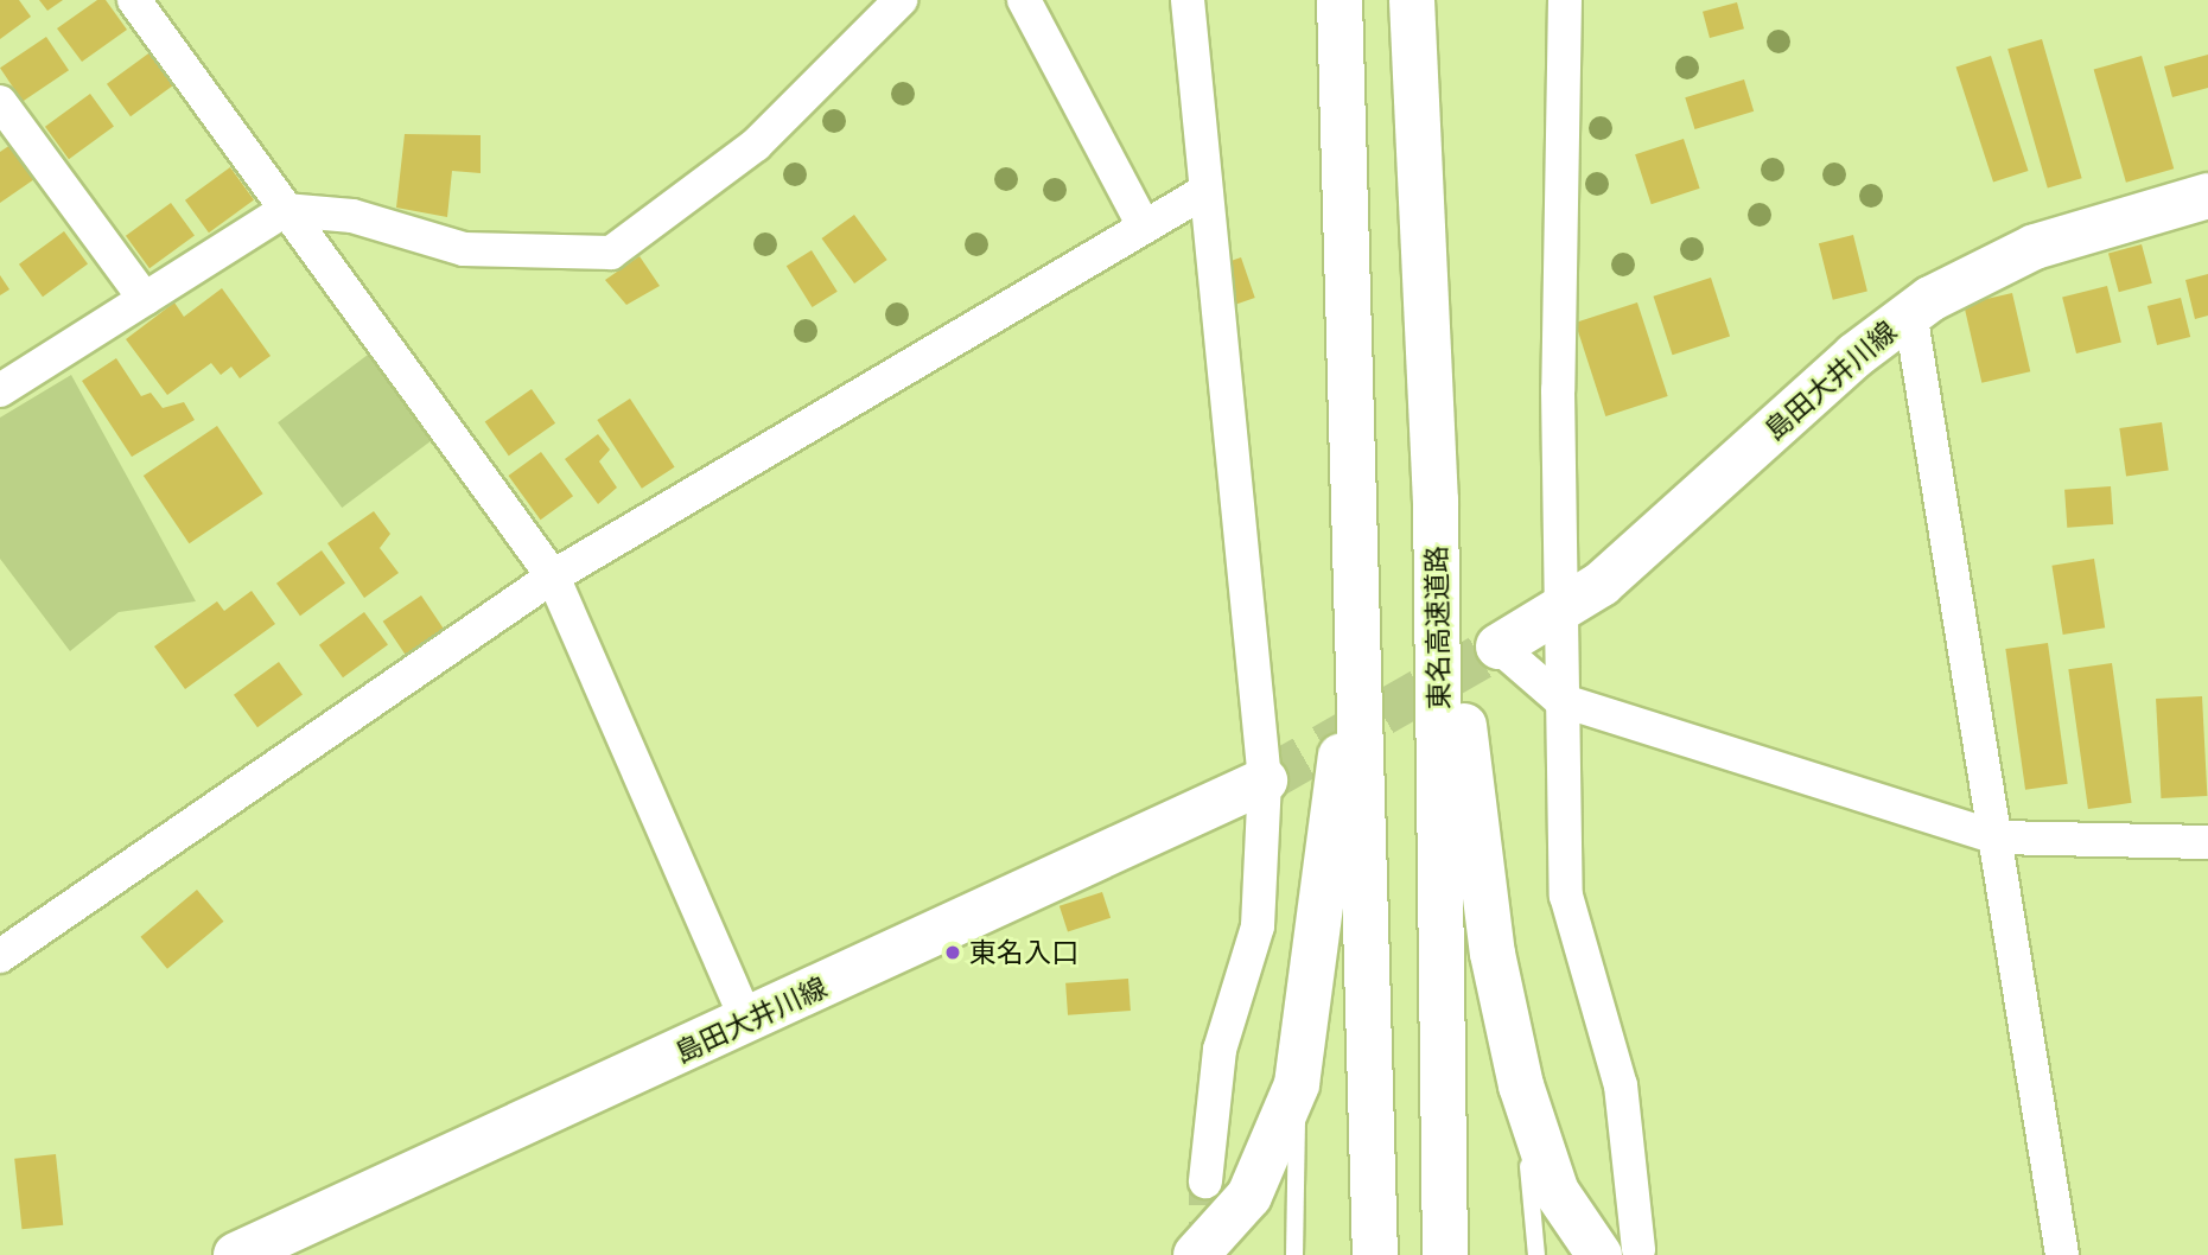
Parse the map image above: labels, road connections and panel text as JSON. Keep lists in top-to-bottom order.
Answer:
{
  "streets": {
    "main road": ["島田大井川線", "東名高速道路"]
  },
  "places": ["東名入口"]
}
